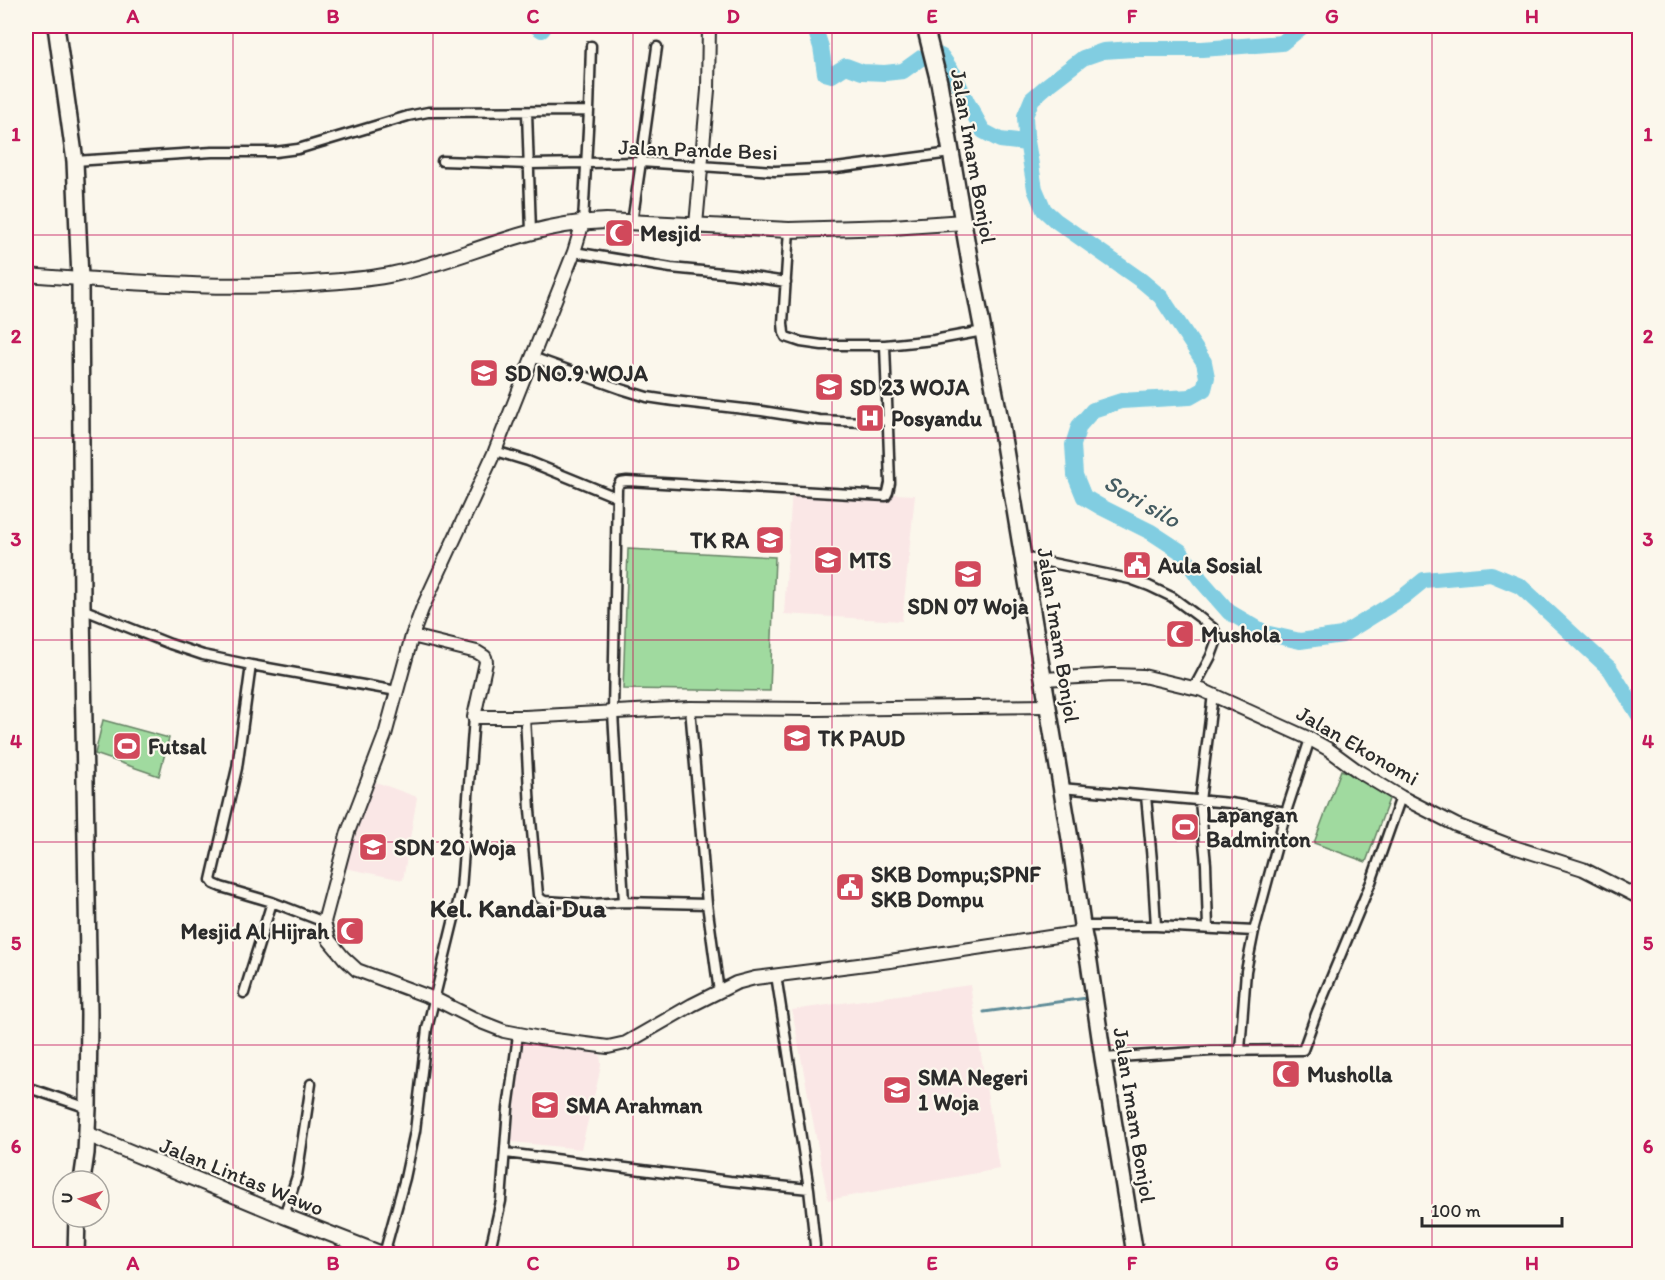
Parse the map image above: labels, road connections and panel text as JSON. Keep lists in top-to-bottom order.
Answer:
{
  "streets": {
    "highway": ["Jalan Imam Bonjol"],
    "main road": ["Jalan Lintas Wawo"],
    "street": ["Jalan Pande Besi", "Jalan Ekonomi"]
  },
  "crossings": [
    ["Jalan Pande Besi", "Jalan Imam Bonjol"],
    ["Jalan Imam Bonjol", "Jalan Ekonomi"]
  ],
  "districts": ["Kel. Kandai Dua"],
  "water": ["Sori silo"],
  "places": {
    "mosque": [
      "Mesjid",
      "Mushola",
      "Mesjid Al Hijrah",
      "Musholla"
    ],
    "school or university": [
      "SD NO.9 WOJA",
      "SD 23 WOJA",
      "TK RA",
      "MTS",
      "SDN 07 Woja",
      "TK PAUD",
      "SDN 20 Woja",
      "SMA Negeri 1 Woja",
      "SMA Arahman"
    ],
    "hospital": ["Posyandu"],
    "public building": ["Aula Sosial", "SKB Dompu;SPNF SKB Dompu"],
    "sports": ["Futsal", "Lapangan Badminton"]
  },
  "scale_bar": "100 m",
  "north": "left",
  "grid": {
    "columns": [
      "A",
      "B",
      "C",
      "D",
      "E",
      "F",
      "G",
      "H"
    ],
    "rows": [
      "1",
      "2",
      "3",
      "4",
      "5",
      "6"
    ]
  }
}
